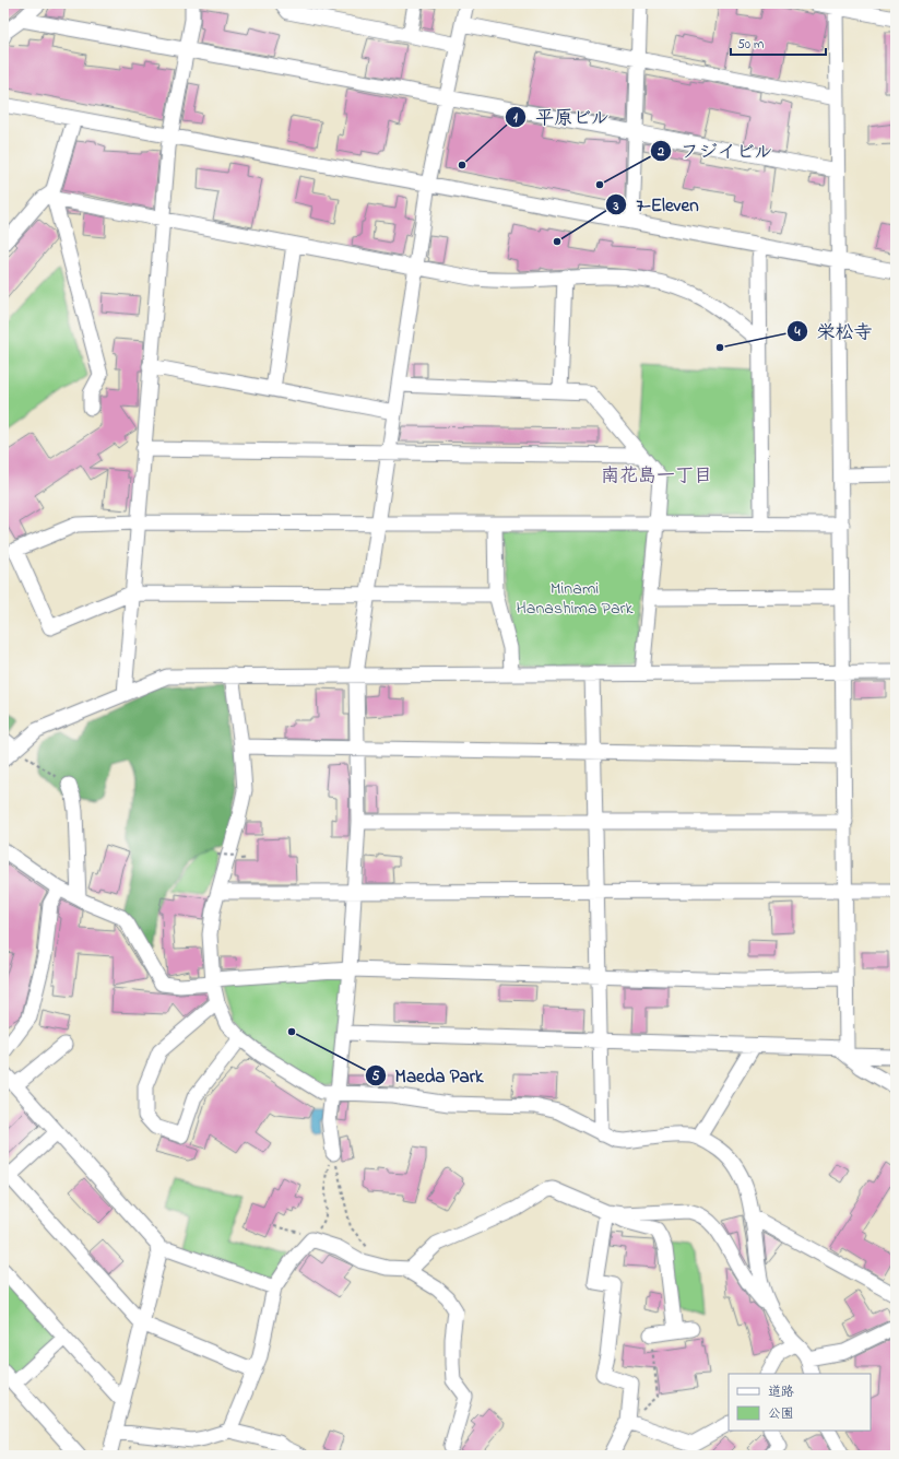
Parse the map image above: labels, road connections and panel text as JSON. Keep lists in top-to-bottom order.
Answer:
{
  "districts": ["南花島一丁目"],
  "parks": ["Minami Hanashima Park"],
  "places": [
    "平原ビル",
    "フジイビル",
    "7-Eleven",
    "栄松寺",
    "Maeda Park"
  ],
  "legend": ["道路", "公園"],
  "scale_bar": "50 m"
}
